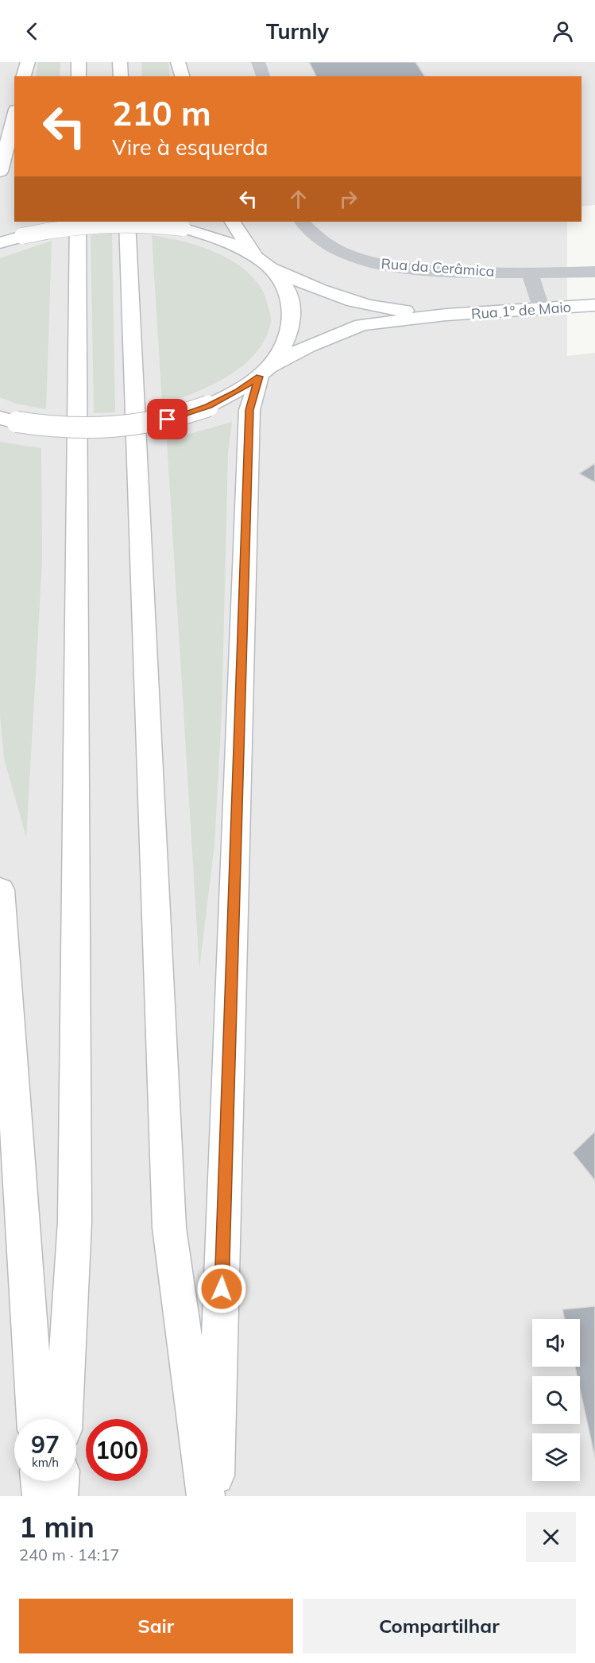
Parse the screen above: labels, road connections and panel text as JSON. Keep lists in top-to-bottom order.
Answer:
{
  "streets": {
    "main road": ["Rua 1º de Maio"],
    "street": ["Rua da Cerâmica"]
  },
  "page": {
    "header": "Turnly",
    "turn": ["210 m", "Vire à esquerda"],
    "speed": "97 km/h",
    "limit": "100",
    "heading": ["1 min", "240 m · 14:17"],
    "buttons": ["Sair", "Compartilhar"]
  }
}
